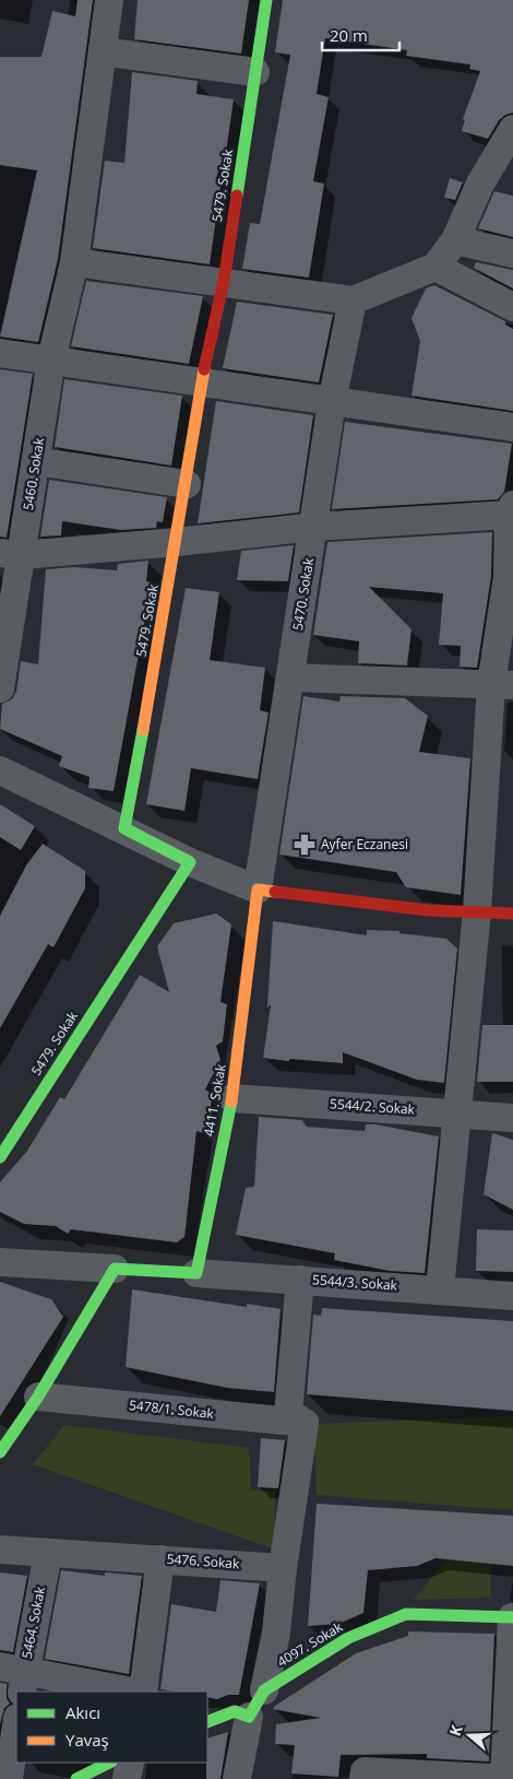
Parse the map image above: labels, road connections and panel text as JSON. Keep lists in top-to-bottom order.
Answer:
{
  "streets": {
    "street": [
      "5479. Sokak",
      "5460. Sokak",
      "5470. Sokak",
      "4411. Sokak",
      "5544/2. Sokak",
      "5544/3. Sokak",
      "5478/1. Sokak",
      "5476. Sokak",
      "5464. Sokak",
      "4097. Sokak"
    ]
  },
  "crossings": [
    ["5470. Sokak", "4411. Sokak"],
    ["4411. Sokak", "5544/2. Sokak"],
    ["4411. Sokak", "5544/3. Sokak"],
    ["5476. Sokak", "5464. Sokak"]
  ],
  "places": {
    "pharmacy": ["Ayfer Eczanesi"]
  },
  "legend": ["Akıcı", "Yavaş"],
  "scale_bar": "20 m",
  "north": "left"
}
